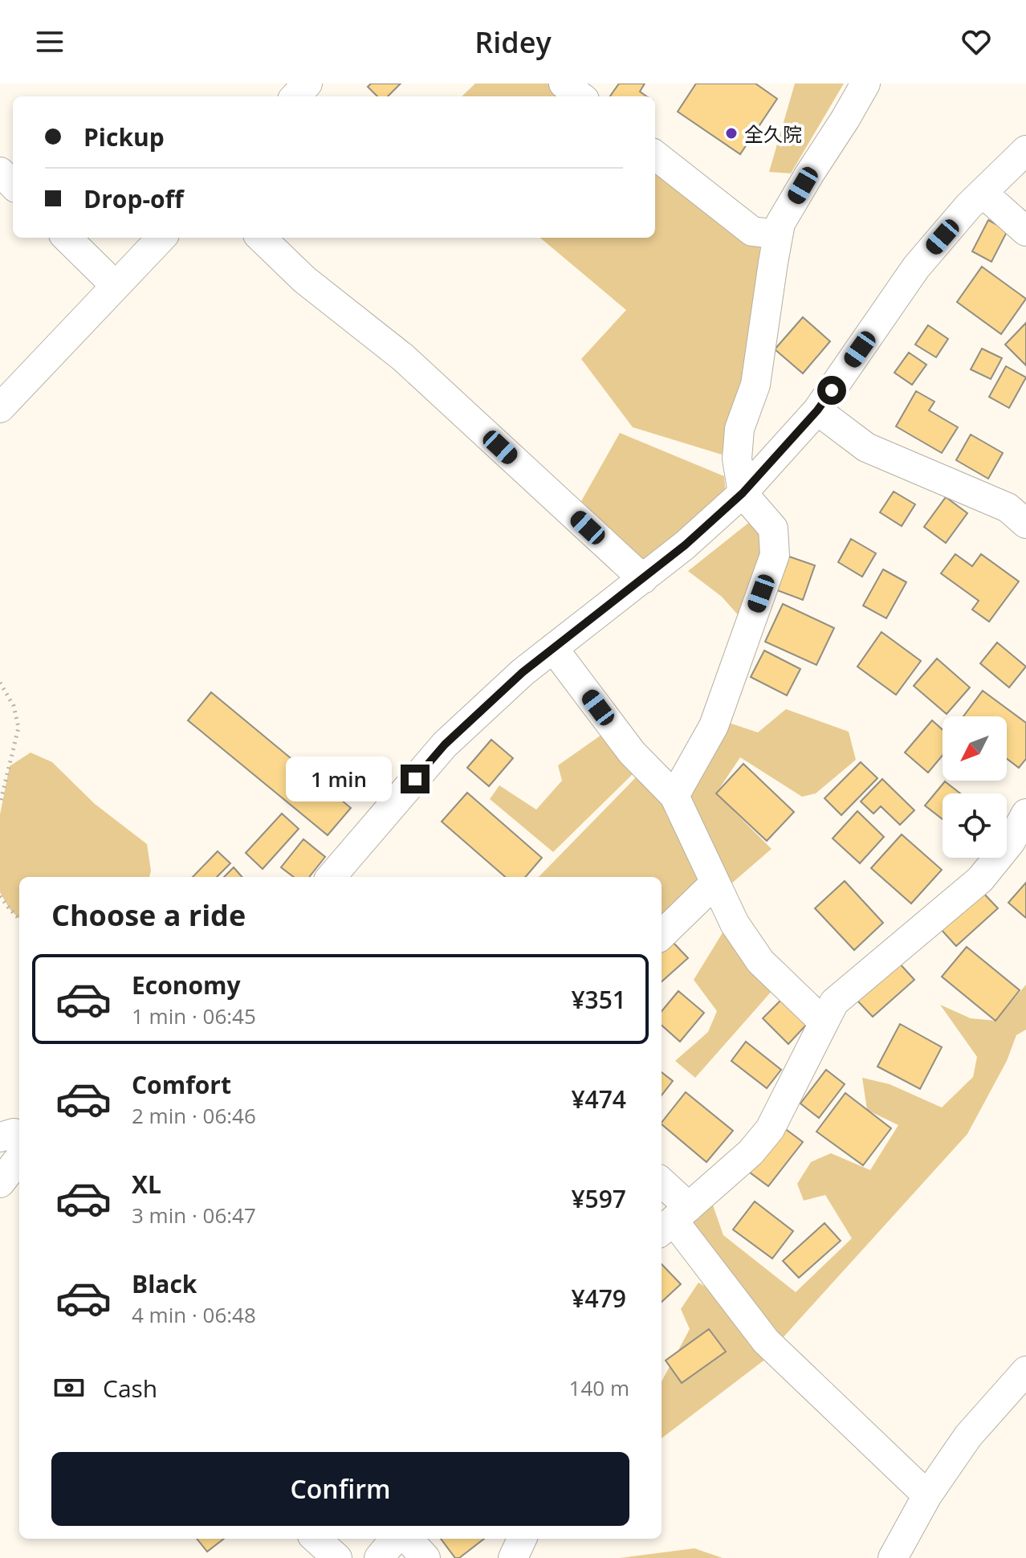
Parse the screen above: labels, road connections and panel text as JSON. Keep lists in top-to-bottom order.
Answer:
{
  "places": ["全久院"],
  "north": "bottom left",
  "page": {
    "header": "Ridey",
    "banner": ["Pickup", "Drop-off"],
    "bubble": "1 min",
    "heading": "Choose a ride",
    "list": [
      {
        "name": "Economy",
        "note": "1 min · 06:45",
        "value": "¥351"
      },
      {
        "name": "Comfort",
        "note": "2 min · 06:46",
        "value": "¥474"
      },
      {
        "name": "XL",
        "note": "3 min · 06:47",
        "value": "¥597"
      },
      {
        "name": "Black",
        "note": "4 min · 06:48",
        "value": "¥479"
      }
    ],
    "pay": ["Cash", "140 m"],
    "buttons": "Confirm"
  }
}
